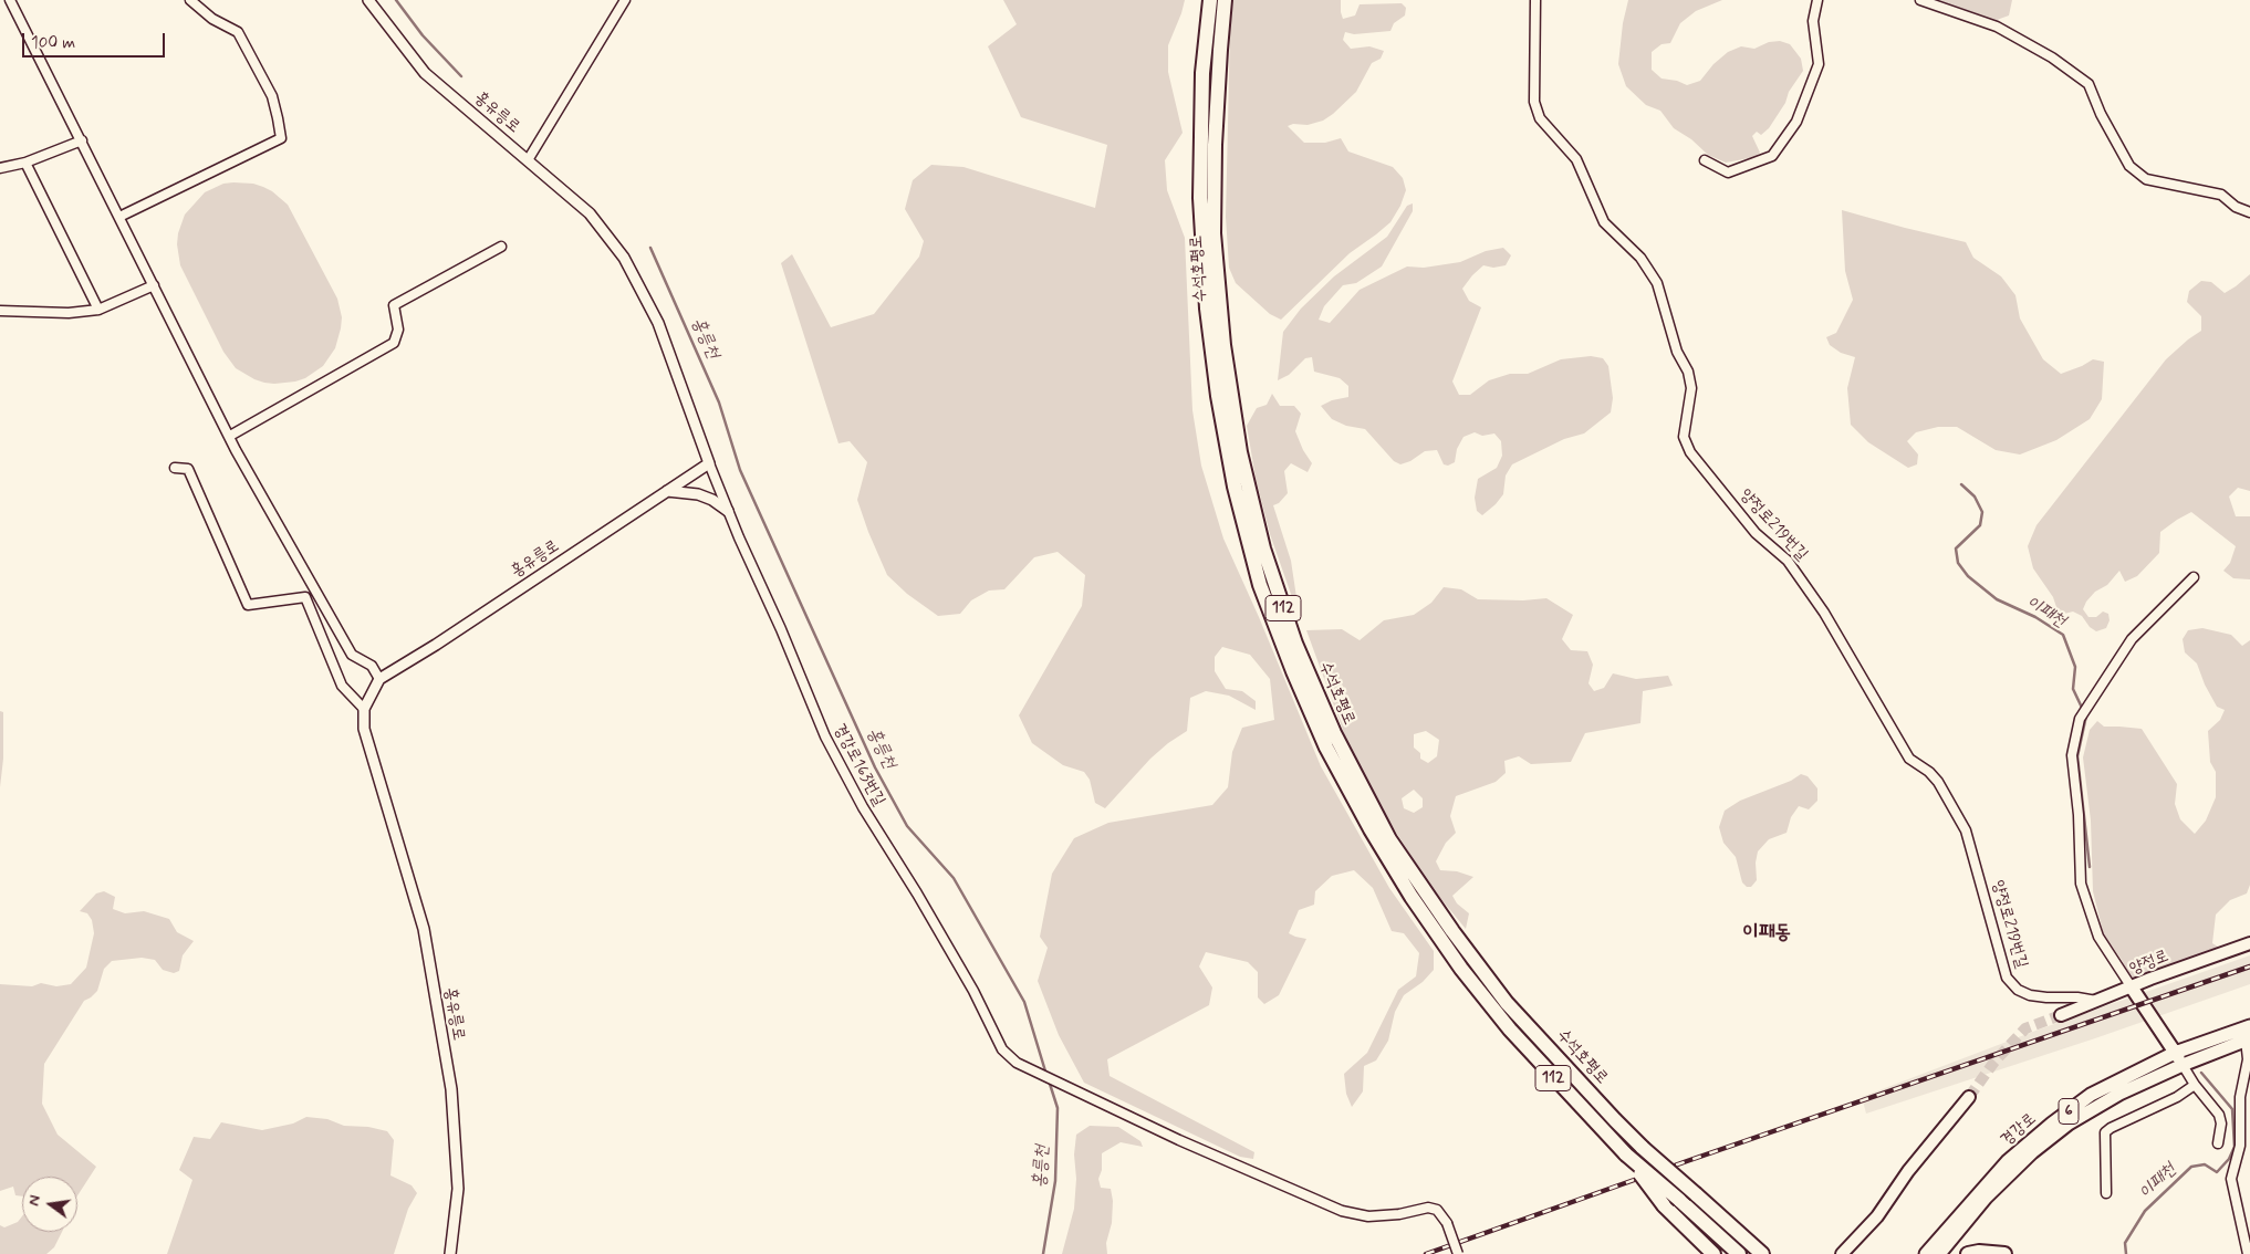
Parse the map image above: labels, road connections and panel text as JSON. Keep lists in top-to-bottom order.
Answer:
{
  "streets": {
    "highway": ["수석호평로", "112"],
    "main road": ["양정로", "6", "경강로"],
    "street": ["홍유릉로", "양정로219번길", "경강로163번길"]
  },
  "crossings": [
    ["홍유릉로", "경강로163번길"],
    ["양정로219번길", "양정로"]
  ],
  "districts": ["이패동"],
  "water": ["홍릉천", "이패천"],
  "scale_bar": "100 m",
  "north": "left"
}
